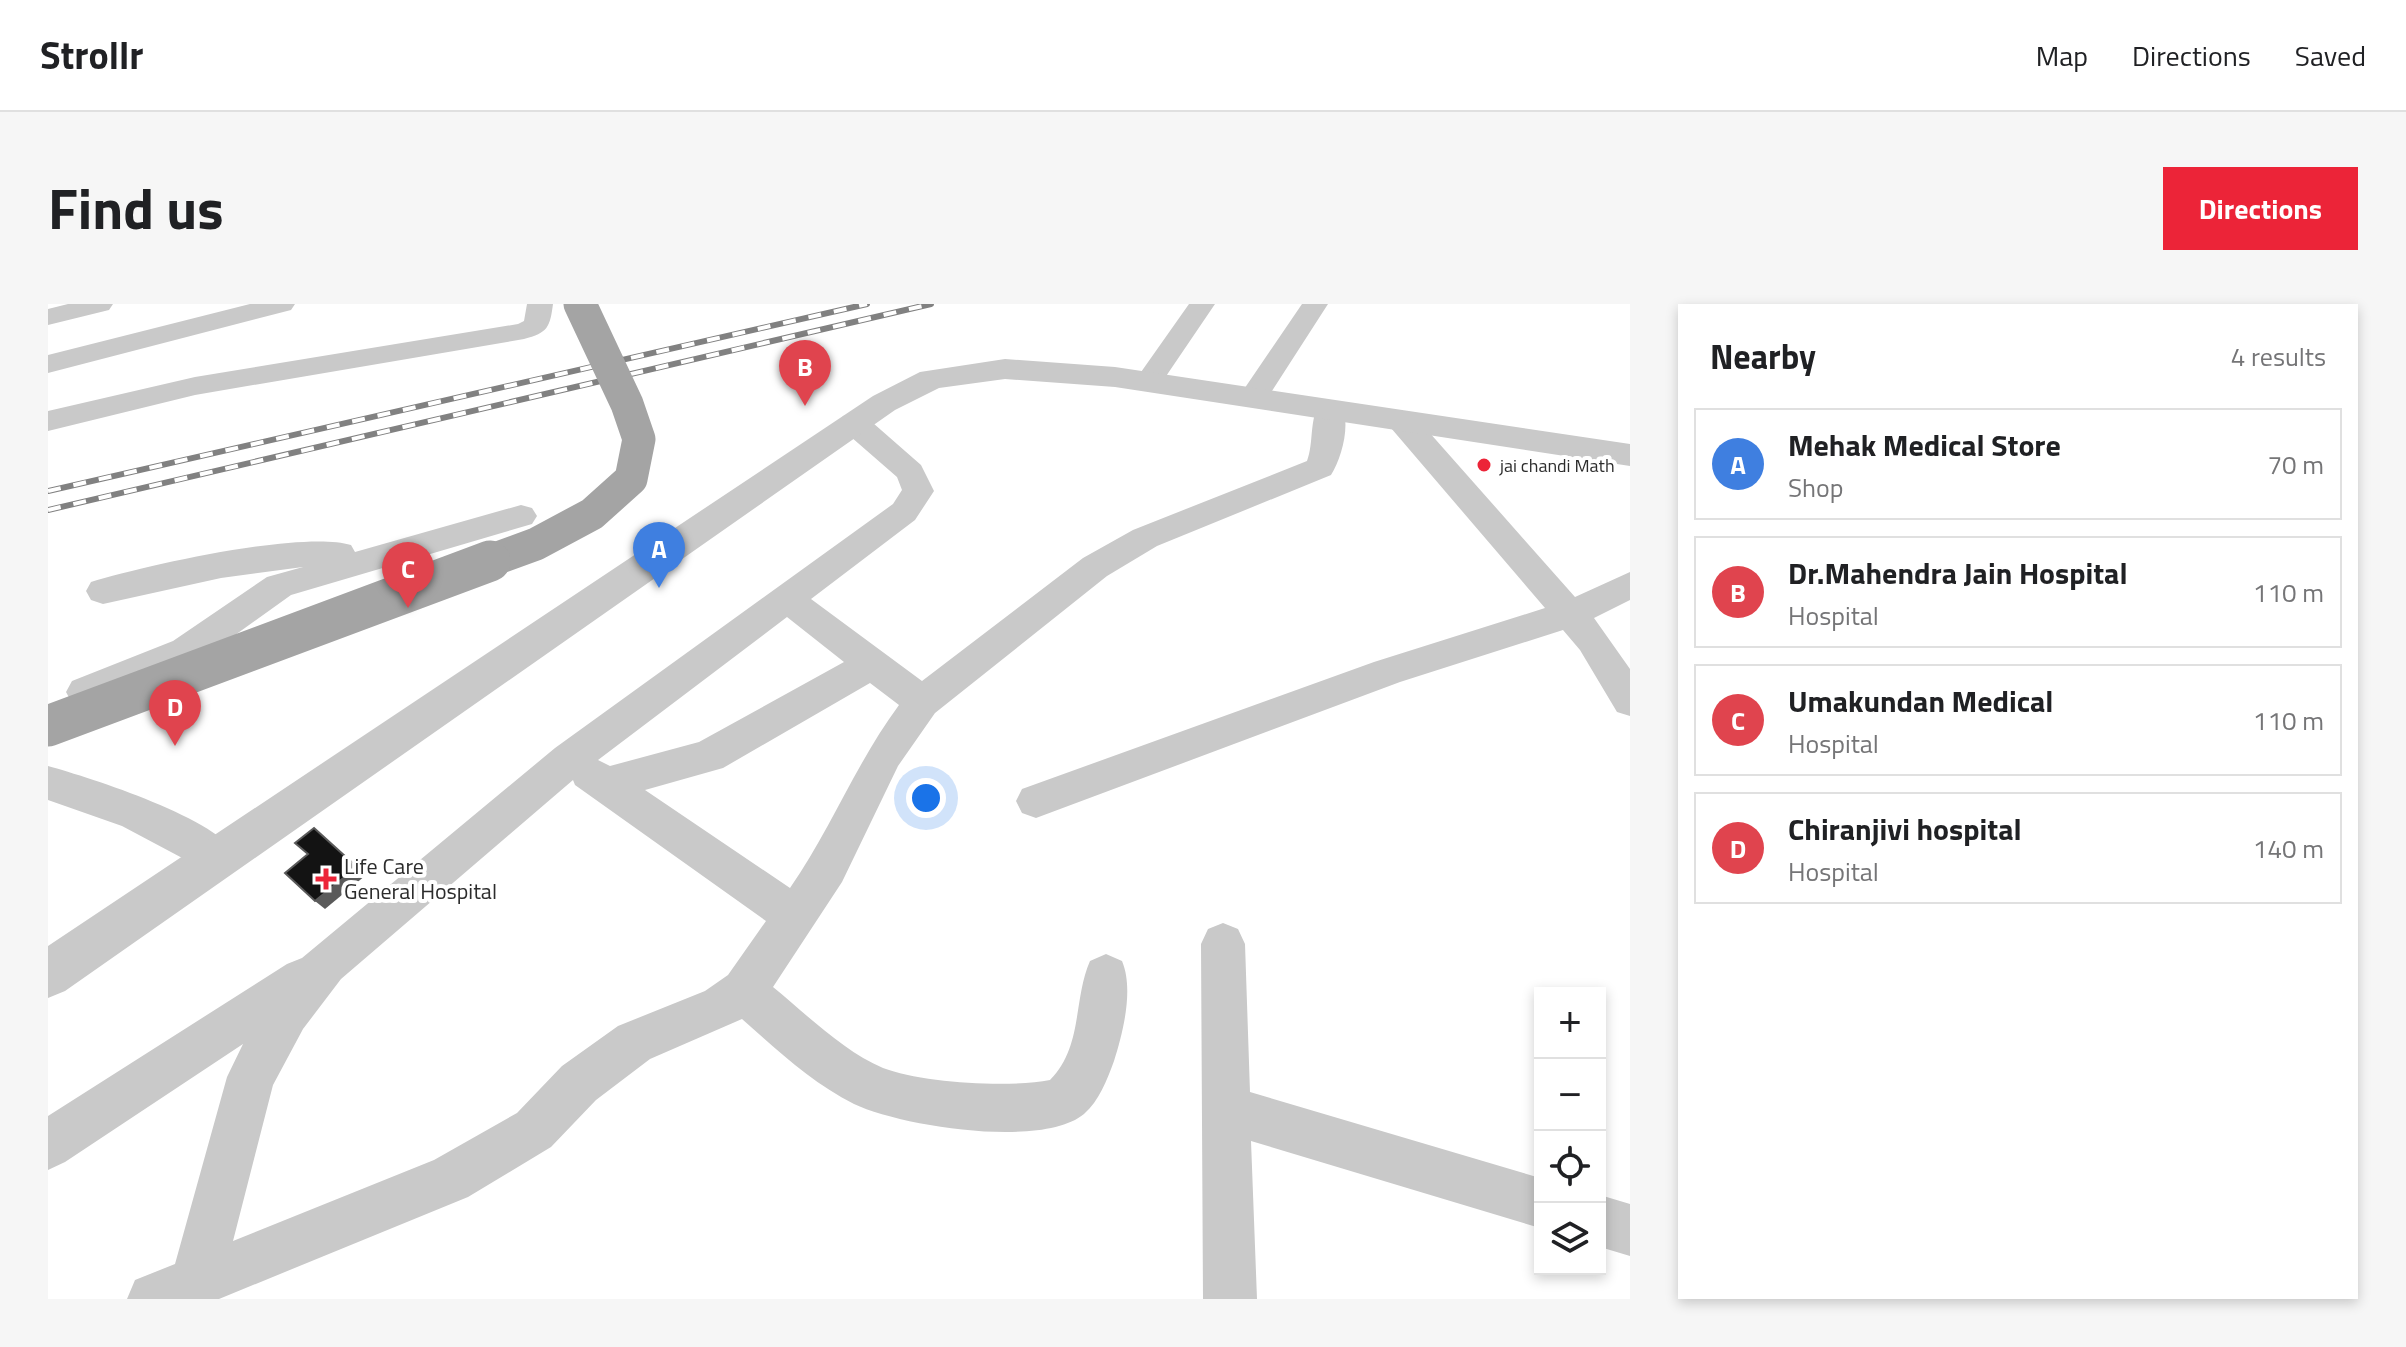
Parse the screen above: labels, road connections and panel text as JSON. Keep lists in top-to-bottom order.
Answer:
{
  "places": {
    "other": ["jai chandi Math"],
    "health": ["Life Care General Hospital"]
  },
  "page": {
    "header": "Strollr",
    "nav": ["Map", "Directions", "Saved"],
    "title": "Find us",
    "buttons": "Directions",
    "heading": ["Nearby", "4 results"],
    "pins": [
      "B",
      "A",
      "C",
      "D"
    ],
    "list": [
      {
        "mark": "A",
        "name": "Mehak Medical Store",
        "note": "Shop",
        "value": "70 m"
      },
      {
        "mark": "B",
        "name": "Dr.Mahendra Jain Hospital",
        "note": "Hospital",
        "value": "110 m"
      },
      {
        "mark": "C",
        "name": "Umakundan Medical",
        "note": "Hospital",
        "value": "110 m"
      },
      {
        "mark": "D",
        "name": "Chiranjivi hospital",
        "note": "Hospital",
        "value": "140 m"
      }
    ],
    "map_buttons": ["+", "−"]
  }
}
